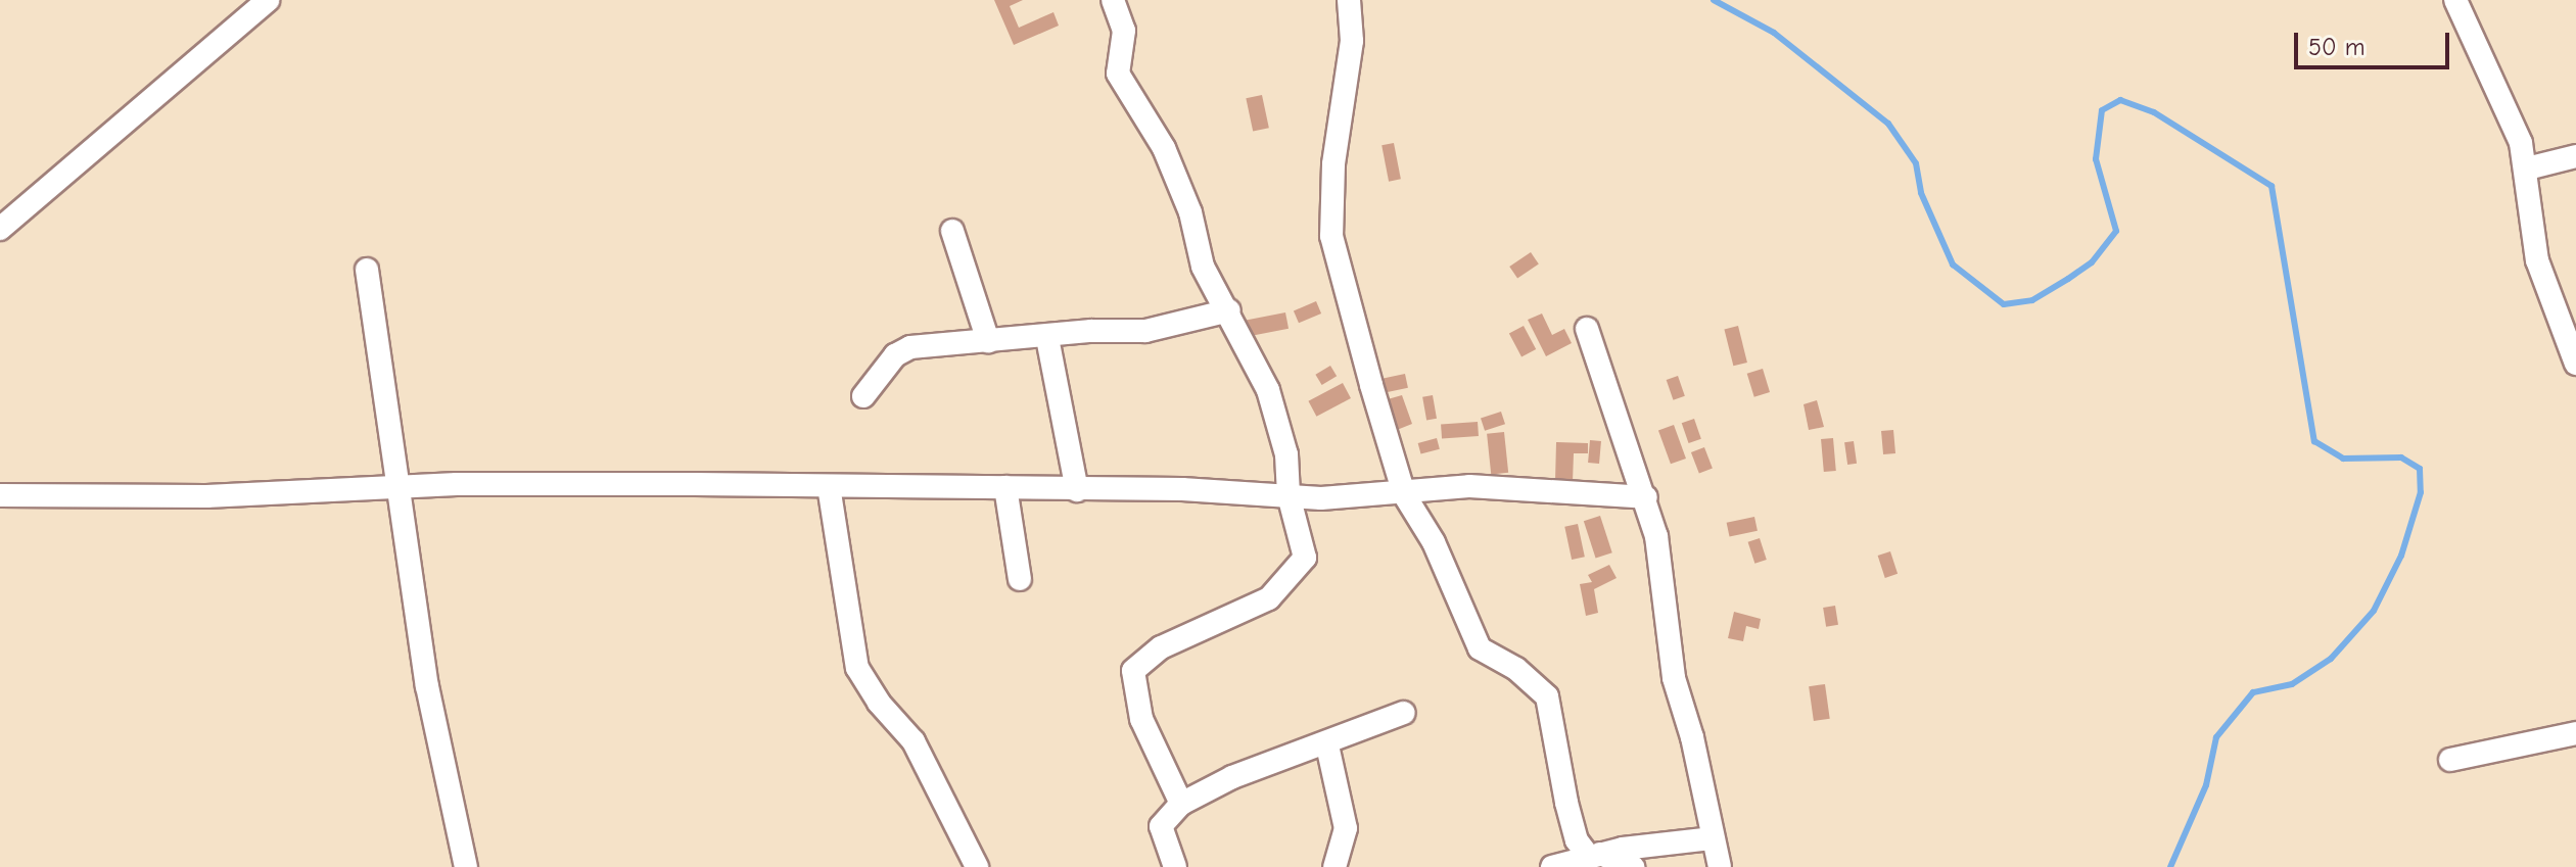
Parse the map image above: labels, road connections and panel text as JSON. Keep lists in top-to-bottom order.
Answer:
{
  "scale_bar": "50 m"
}
